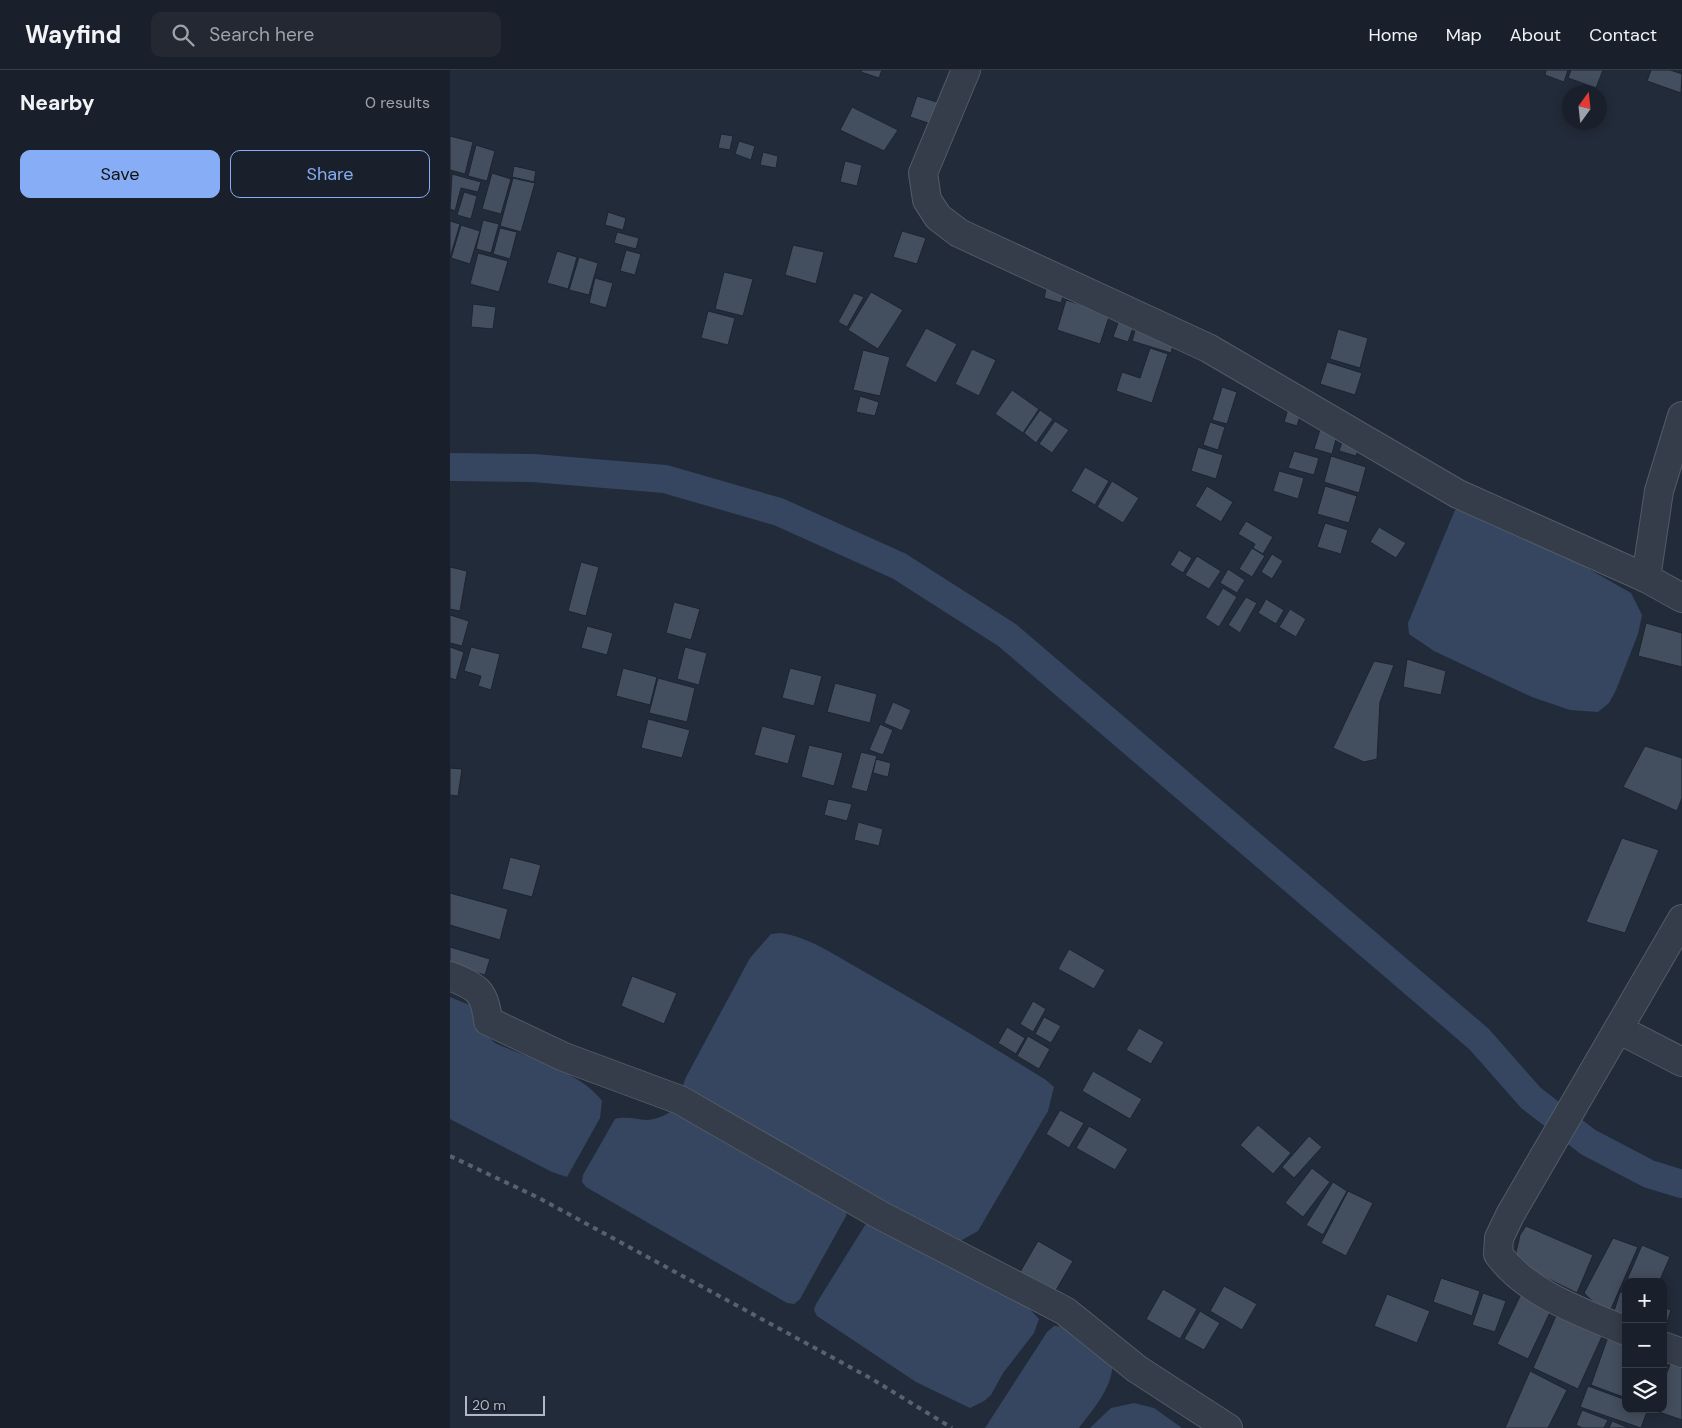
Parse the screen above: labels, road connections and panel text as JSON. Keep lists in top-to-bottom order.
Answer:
{
  "scale_bar": "20 m",
  "north": "top",
  "page": {
    "header": "Wayfind",
    "search": "Search here",
    "nav": [
      "Home",
      "Map",
      "About",
      "Contact"
    ],
    "heading": ["Nearby", "0 results"],
    "buttons": ["Save", "Share"],
    "map_buttons": ["+", "−"],
    "scale": "20 m"
  }
}
